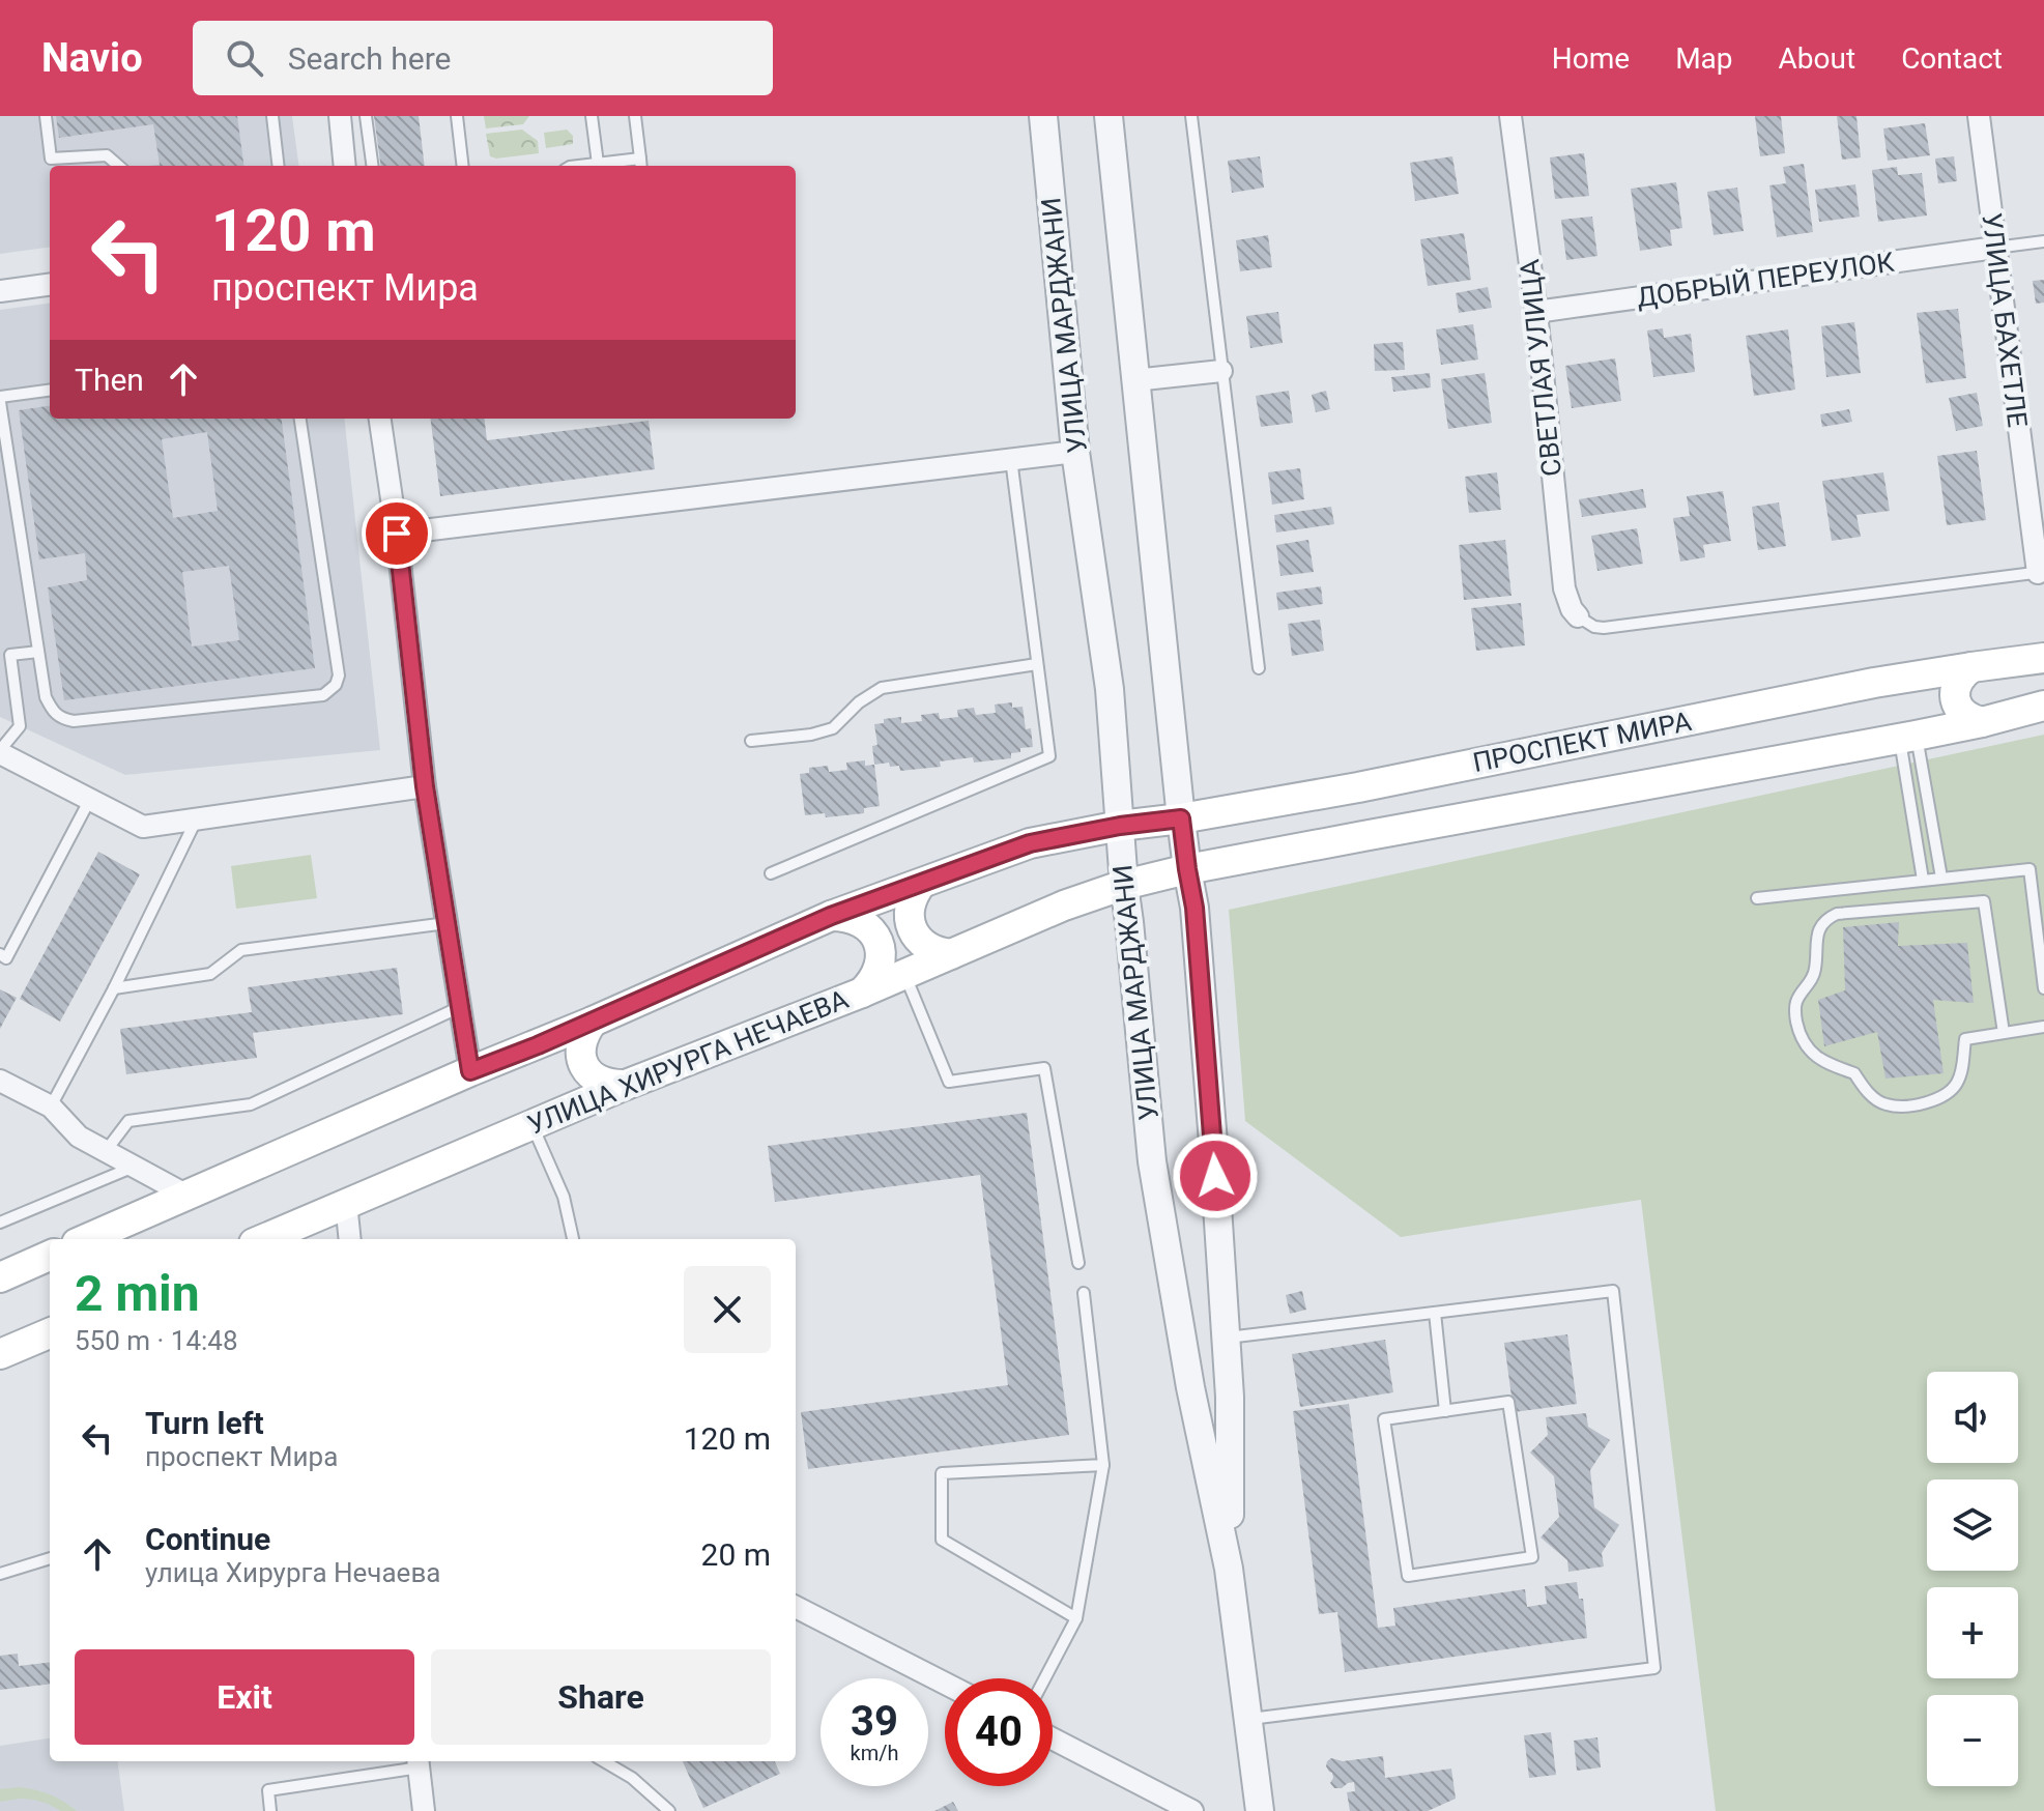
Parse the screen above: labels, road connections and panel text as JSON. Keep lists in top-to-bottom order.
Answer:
{
  "streets": {
    "main road": ["ПРОСПЕКТ МИРА", "УЛИЦА ХИРУРГА НЕЧАЕВА"],
    "street": [
      "ДОБРЫЙ ПЕРЕУЛОК",
      "УЛИЦА БАХЕТЛЕ",
      "УЛИЦА МАРДЖАНИ",
      "СВЕТЛАЯ УЛИЦА"
    ]
  },
  "crossings": [
    ["ДОБРЫЙ ПЕРЕУЛОК", "УЛИЦА БАХЕТЛЕ"],
    ["ДОБРЫЙ ПЕРЕУЛОК", "СВЕТЛАЯ УЛИЦА"],
    ["УЛИЦА МАРДЖАНИ", "ПРОСПЕКТ МИРА"],
    ["УЛИЦА МАРДЖАНИ", "УЛИЦА ХИРУРГА НЕЧАЕВА"],
    ["ПРОСПЕКТ МИРА", "УЛИЦА ХИРУРГА НЕЧАЕВА"]
  ],
  "page": {
    "header": "Navio",
    "search": "Search here",
    "nav": [
      "Home",
      "Map",
      "About",
      "Contact"
    ],
    "turn": ["120 m", "проспект Мира"],
    "then": "Then",
    "heading": ["2 min", "550 m · 14:48"],
    "map_buttons": ["+", "−"],
    "list": [
      {
        "name": "Turn left",
        "note": "проспект Мира",
        "value": "120 m"
      },
      {
        "name": "Continue",
        "note": "улица Хирурга Нечаева",
        "value": "20 m"
      }
    ],
    "buttons": ["Exit", "Share"],
    "speed": "39 km/h",
    "limit": "40"
  }
}
